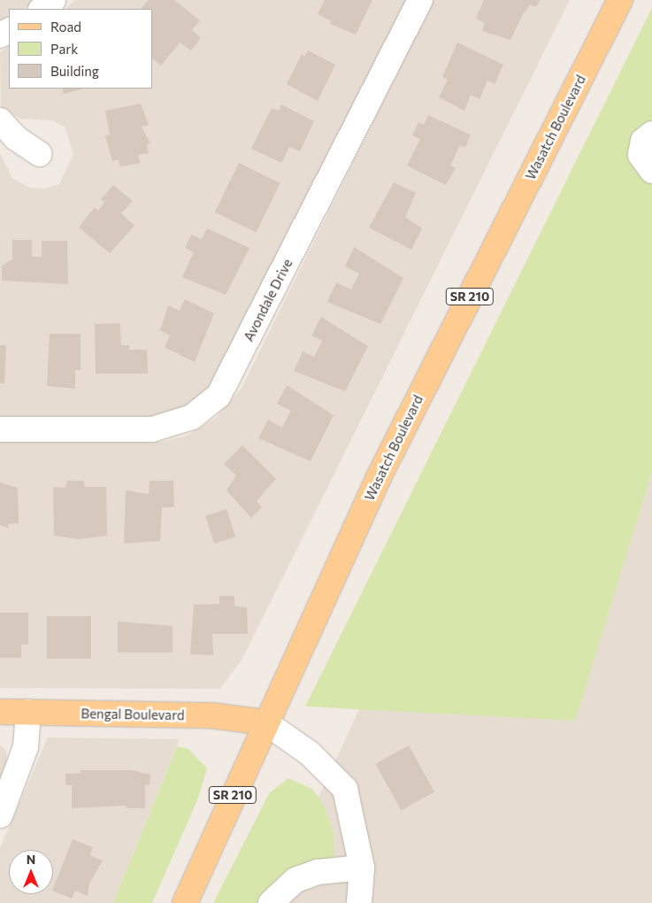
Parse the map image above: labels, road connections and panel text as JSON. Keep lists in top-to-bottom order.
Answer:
{
  "streets": {
    "main road": ["Wasatch Boulevard", "SR 210", "Bengal Boulevard"],
    "street": ["Avondale Drive"]
  },
  "crossings": [
    ["Wasatch Boulevard", "Bengal Boulevard"]
  ],
  "legend": ["Road", "Park", "Building"],
  "north": "top"
}
